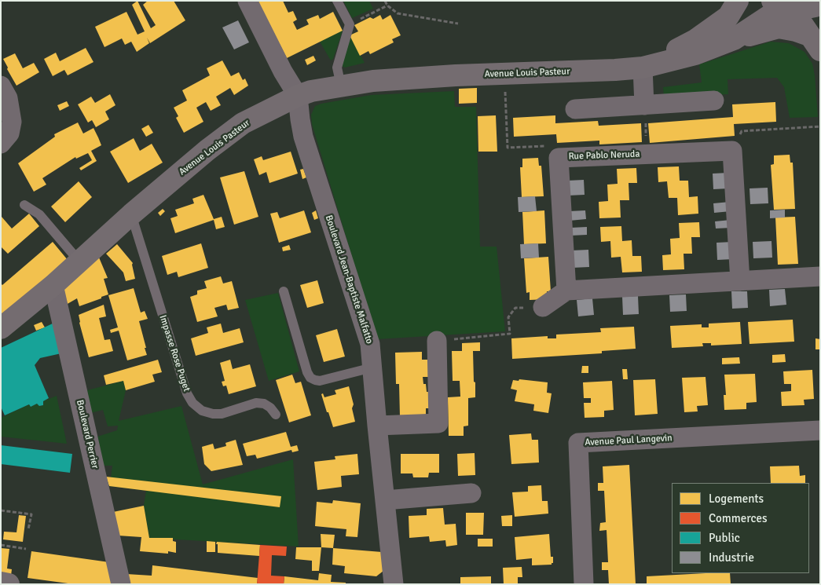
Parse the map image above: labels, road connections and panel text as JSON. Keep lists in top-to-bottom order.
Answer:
{
  "streets": {
    "street": [
      "Avenue Louis Pasteur",
      "Rue Pablo Neruda",
      "Boulevard Jean-Baptiste Malfatto",
      "Boulevard Perrier",
      "Avenue Paul Langevin"
    ],
    "lane": ["Impasse Rose Puget"]
  },
  "crossings": [
    ["Avenue Louis Pasteur", "Boulevard Jean-Baptiste Malfatto"],
    ["Avenue Louis Pasteur", "Impasse Rose Puget"],
    ["Avenue Louis Pasteur", "Boulevard Perrier"]
  ],
  "legend": [
    "Logements",
    "Commerces",
    "Public",
    "Industrie"
  ]
}
